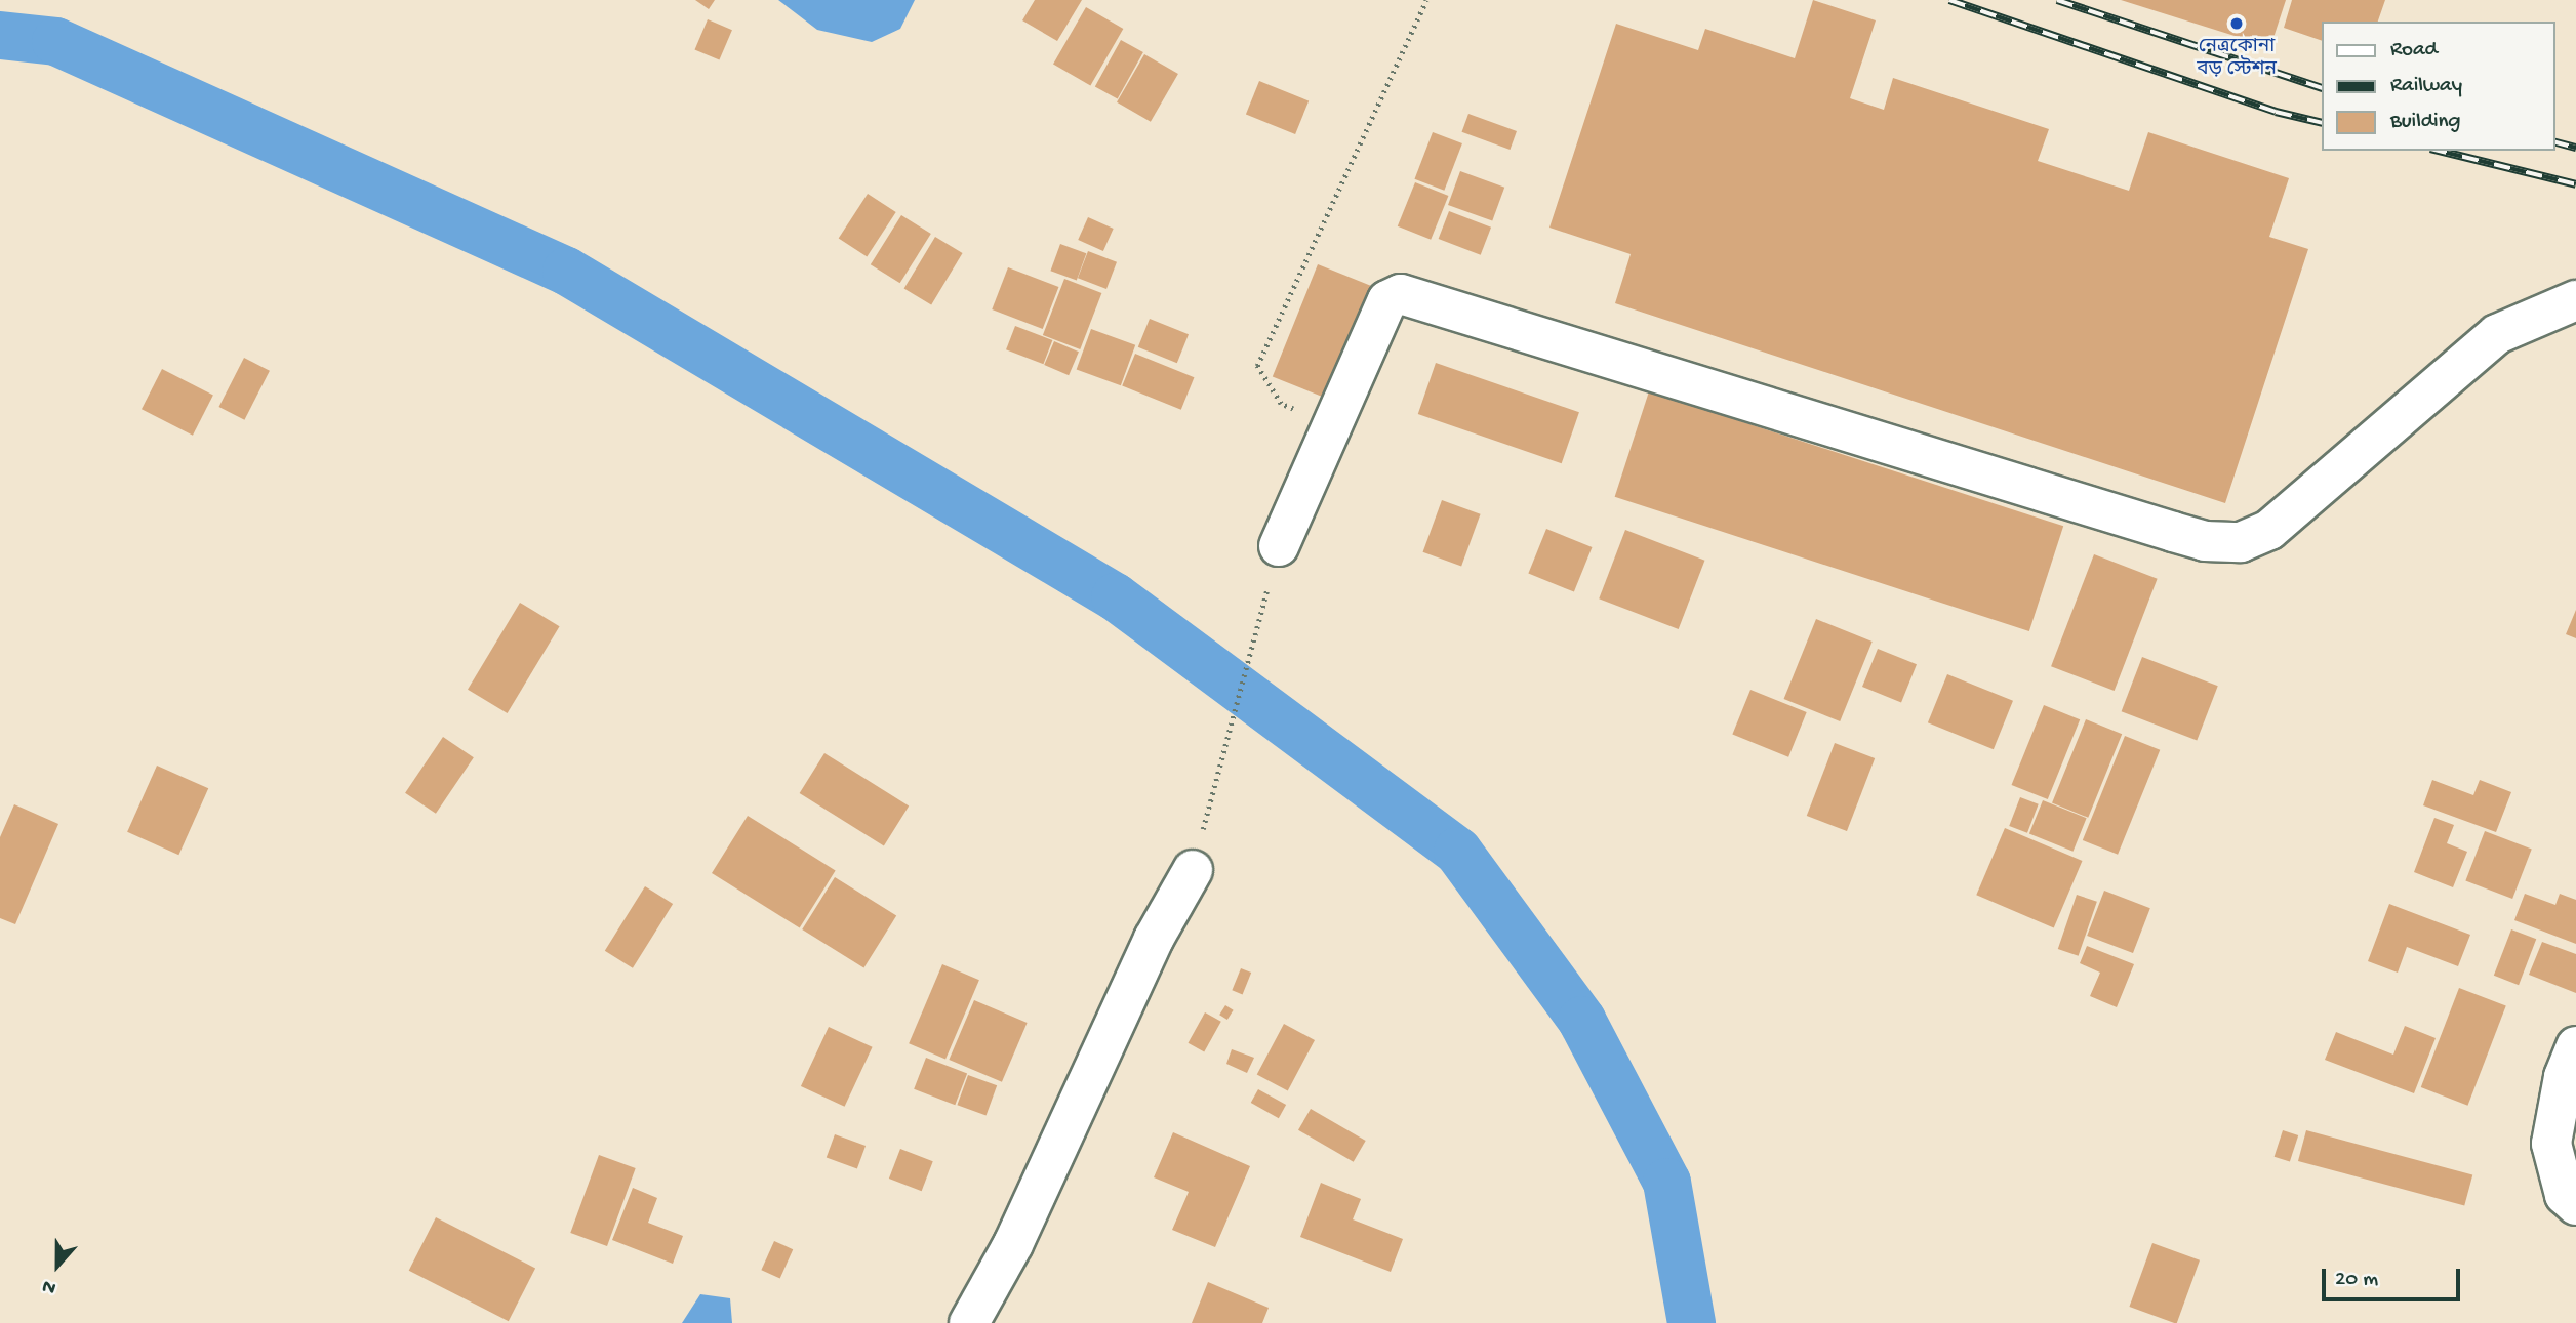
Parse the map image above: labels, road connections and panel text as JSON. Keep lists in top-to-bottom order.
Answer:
{
  "places": ["নেত্রকোনা বড় স্টেশন"],
  "legend": ["Road", "Railway", "Building"],
  "scale_bar": "20 m",
  "north": "bottom"
}
